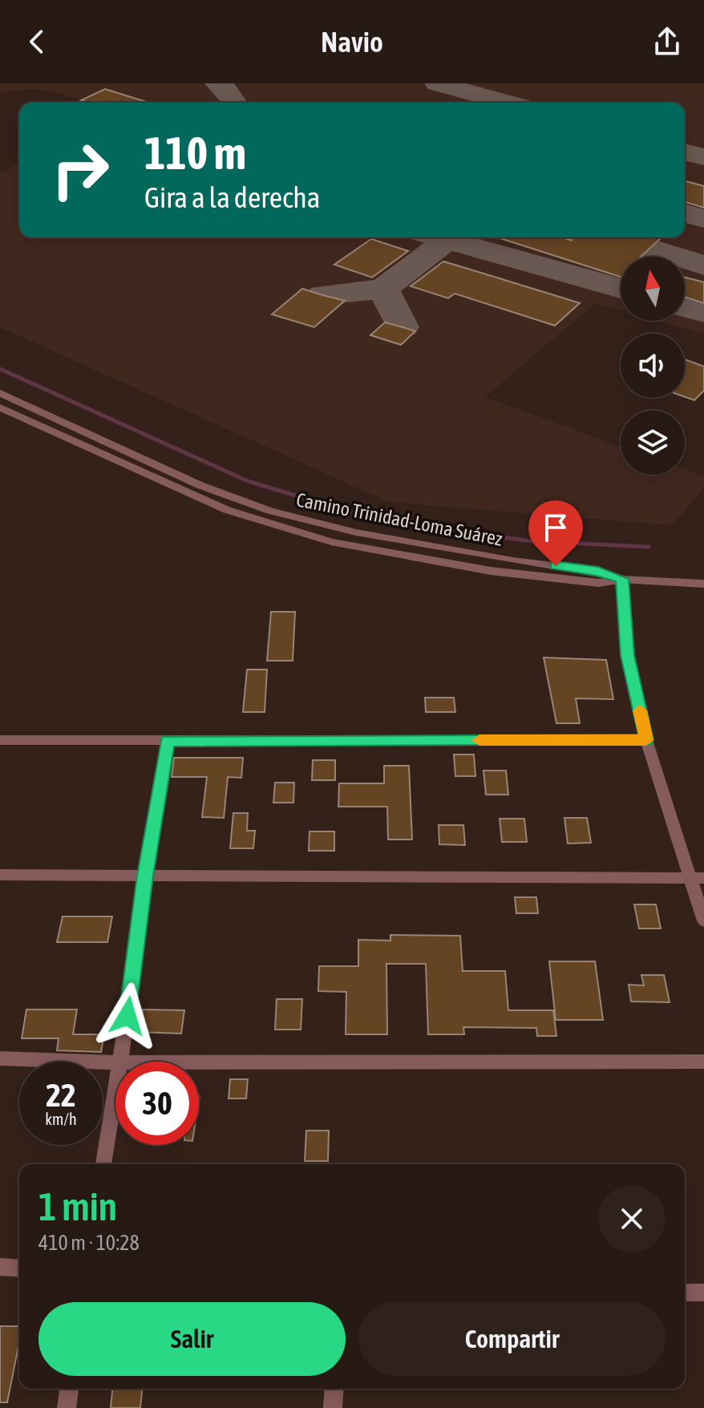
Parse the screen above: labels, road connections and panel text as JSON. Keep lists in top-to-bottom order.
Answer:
{
  "streets": {
    "street": ["Camino Trinidad-Loma Suárez"]
  },
  "north": "top",
  "page": {
    "header": "Navio",
    "turn": ["110 m", "Gira a la derecha"],
    "speed": "22 km/h",
    "limit": "30",
    "heading": ["1 min", "410 m · 10:28"],
    "buttons": ["Salir", "Compartir"]
  }
}
